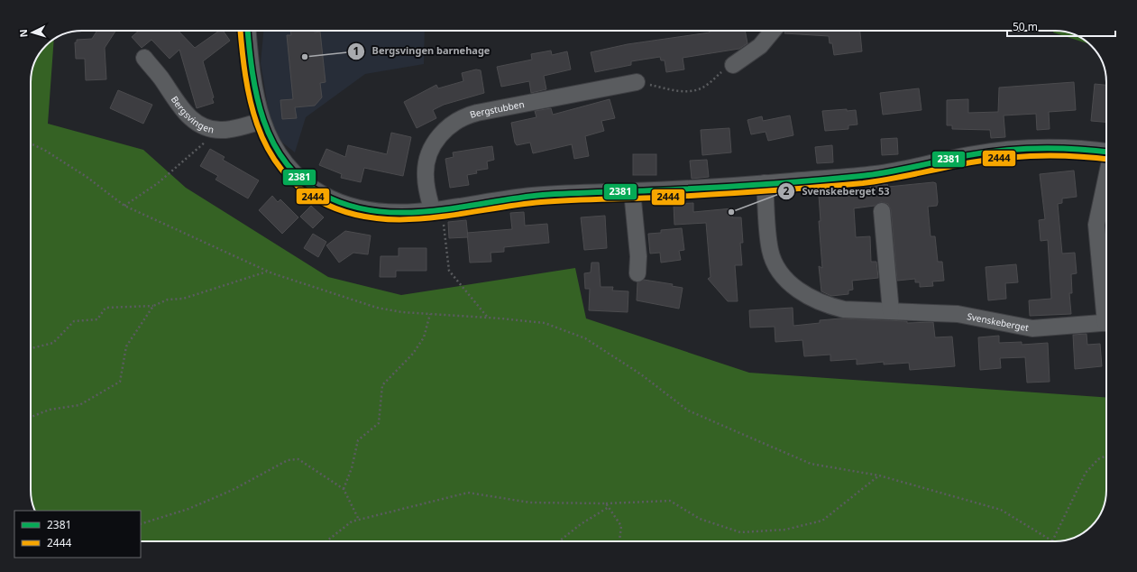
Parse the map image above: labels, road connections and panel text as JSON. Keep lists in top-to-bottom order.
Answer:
{
  "streets": {
    "street": ["Bergstubben", "Bergsvingen", "Svenskeberget"]
  },
  "places": ["Bergsvingen barnehage", "Svenskeberget 53"],
  "lines": ["transit line 2381", "transit line 2444"],
  "legend": ["2381", "2444"],
  "scale_bar": "50 m",
  "north": "left"
}
